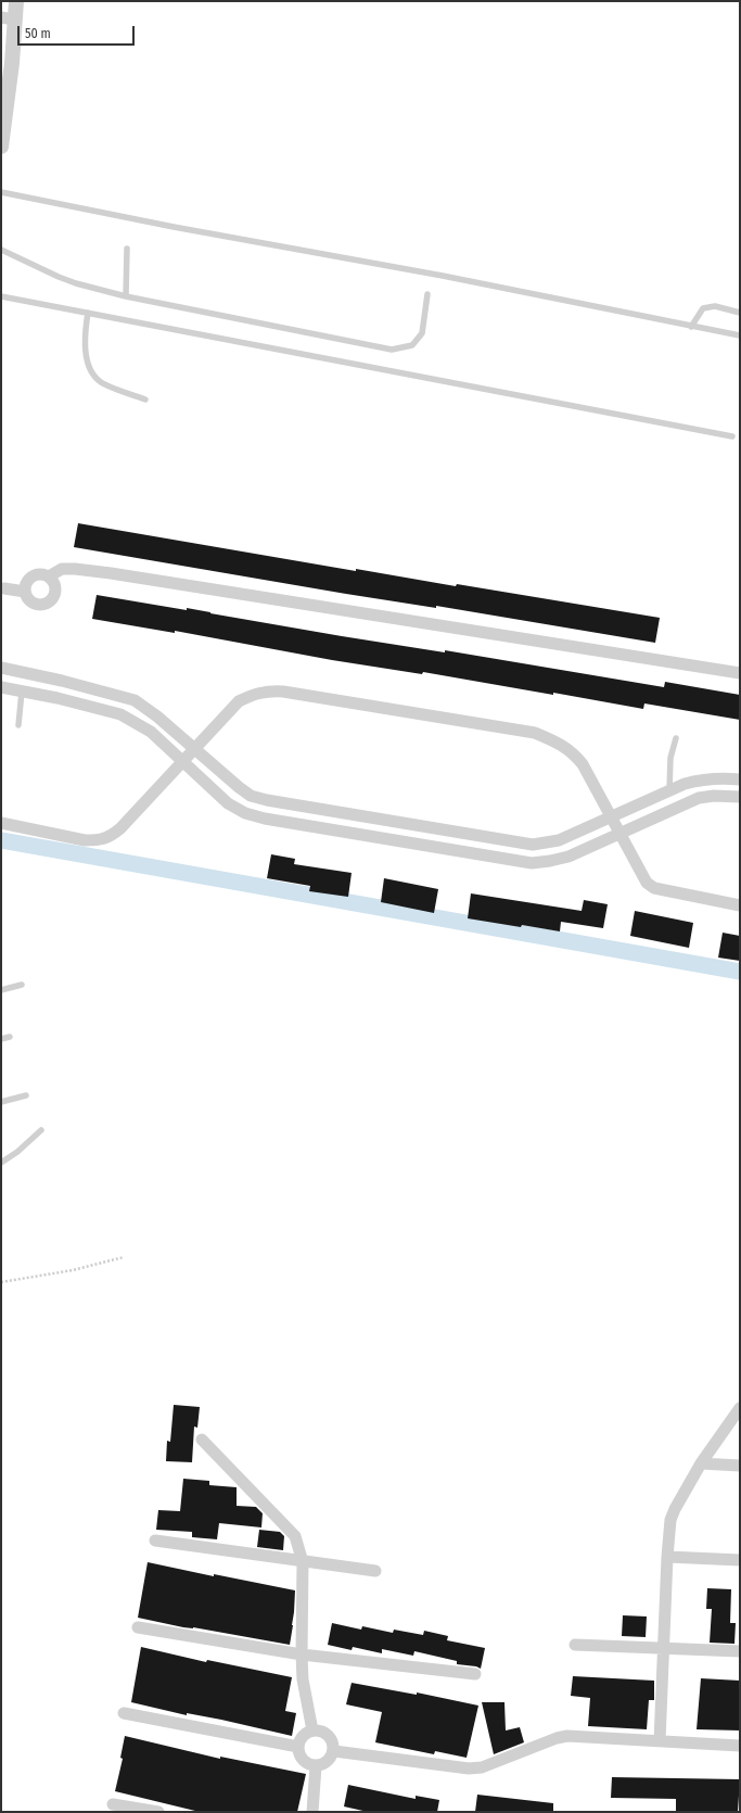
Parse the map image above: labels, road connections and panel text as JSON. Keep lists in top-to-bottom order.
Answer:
{
  "scale_bar": "50 m"
}
